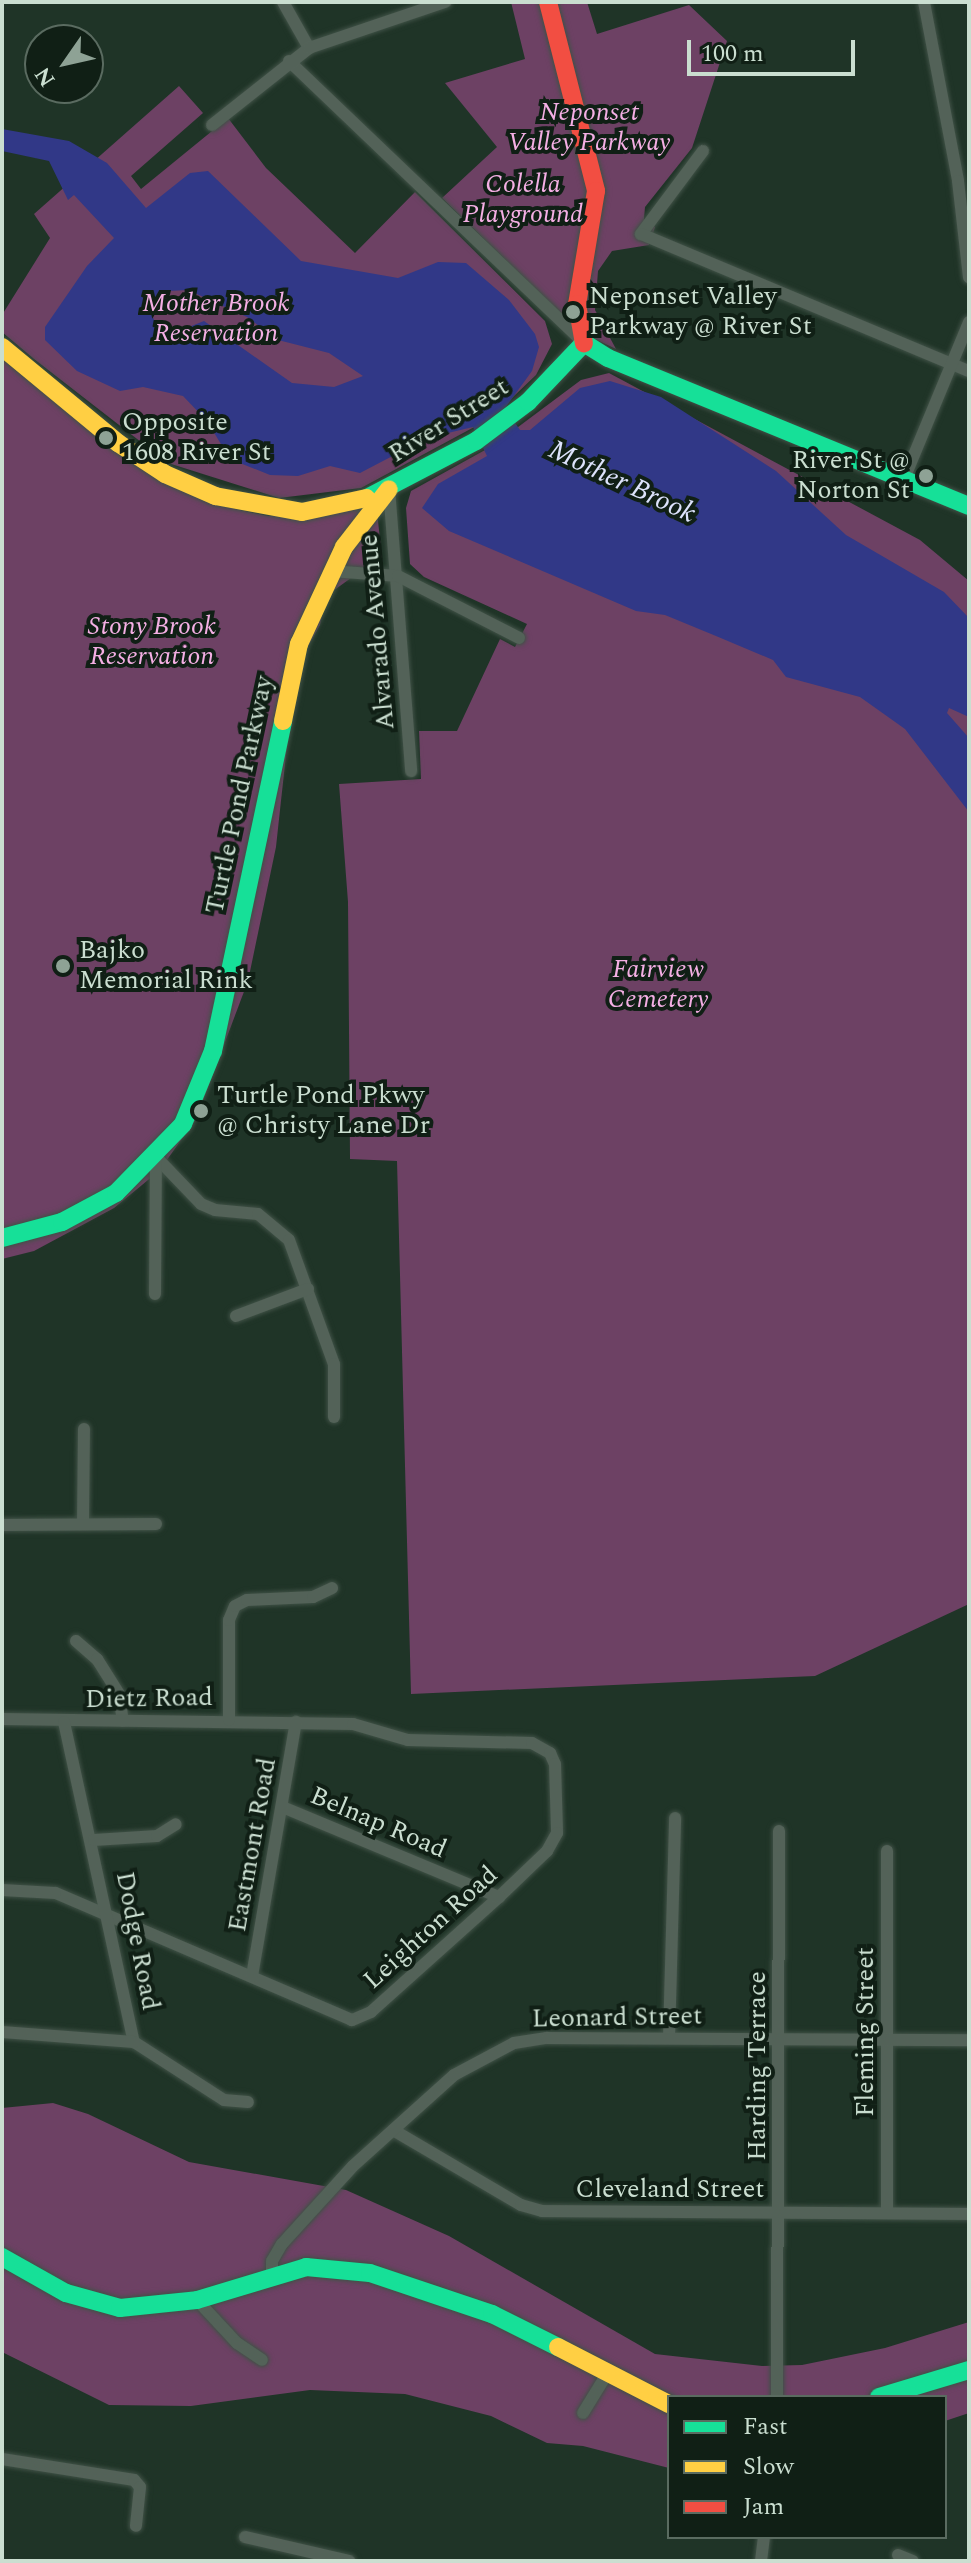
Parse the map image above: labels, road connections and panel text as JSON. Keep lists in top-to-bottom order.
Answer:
{
  "streets": {
    "main road": ["River Street", "Turtle Pond Parkway"],
    "street": [
      "Alvarado Avenue",
      "Dietz Road",
      "Belnap Road",
      "Eastmont Road",
      "Leighton Road",
      "Dodge Road",
      "Leonard Street",
      "Fleming Street",
      "Harding Terrace",
      "Cleveland Street"
    ]
  },
  "crossings": [
    ["River Street", "Alvarado Avenue"],
    ["River Street", "Turtle Pond Parkway"],
    ["Alvarado Avenue", "Turtle Pond Parkway"],
    ["Dietz Road", "Eastmont Road"],
    ["Dietz Road", "Leighton Road"],
    ["Dietz Road", "Dodge Road"],
    ["Belnap Road", "Eastmont Road"],
    ["Belnap Road", "Leighton Road"],
    ["Eastmont Road", "Leighton Road"],
    ["Leighton Road", "Dodge Road"],
    ["Leonard Street", "Fleming Street"],
    ["Leonard Street", "Harding Terrace"],
    ["Leonard Street", "Cleveland Street"],
    ["Fleming Street", "Cleveland Street"],
    ["Harding Terrace", "Cleveland Street"]
  ],
  "water": ["Mother Brook"],
  "parks": [
    "Neponset Valley Parkway",
    "Colella Playground",
    "Mother Brook Reservation",
    "Stony Brook Reservation",
    "Fairview Cemetery"
  ],
  "places": [
    "Neponset Valley Parkway @ River St",
    "Opposite 1608 River St",
    "River St @ Norton St",
    "Bajko Memorial Rink",
    "Turtle Pond Pkwy @ Christy Lane Dr"
  ],
  "legend": ["Fast", "Slow", "Jam"],
  "scale_bar": "100 m",
  "north": "bottom left"
}
